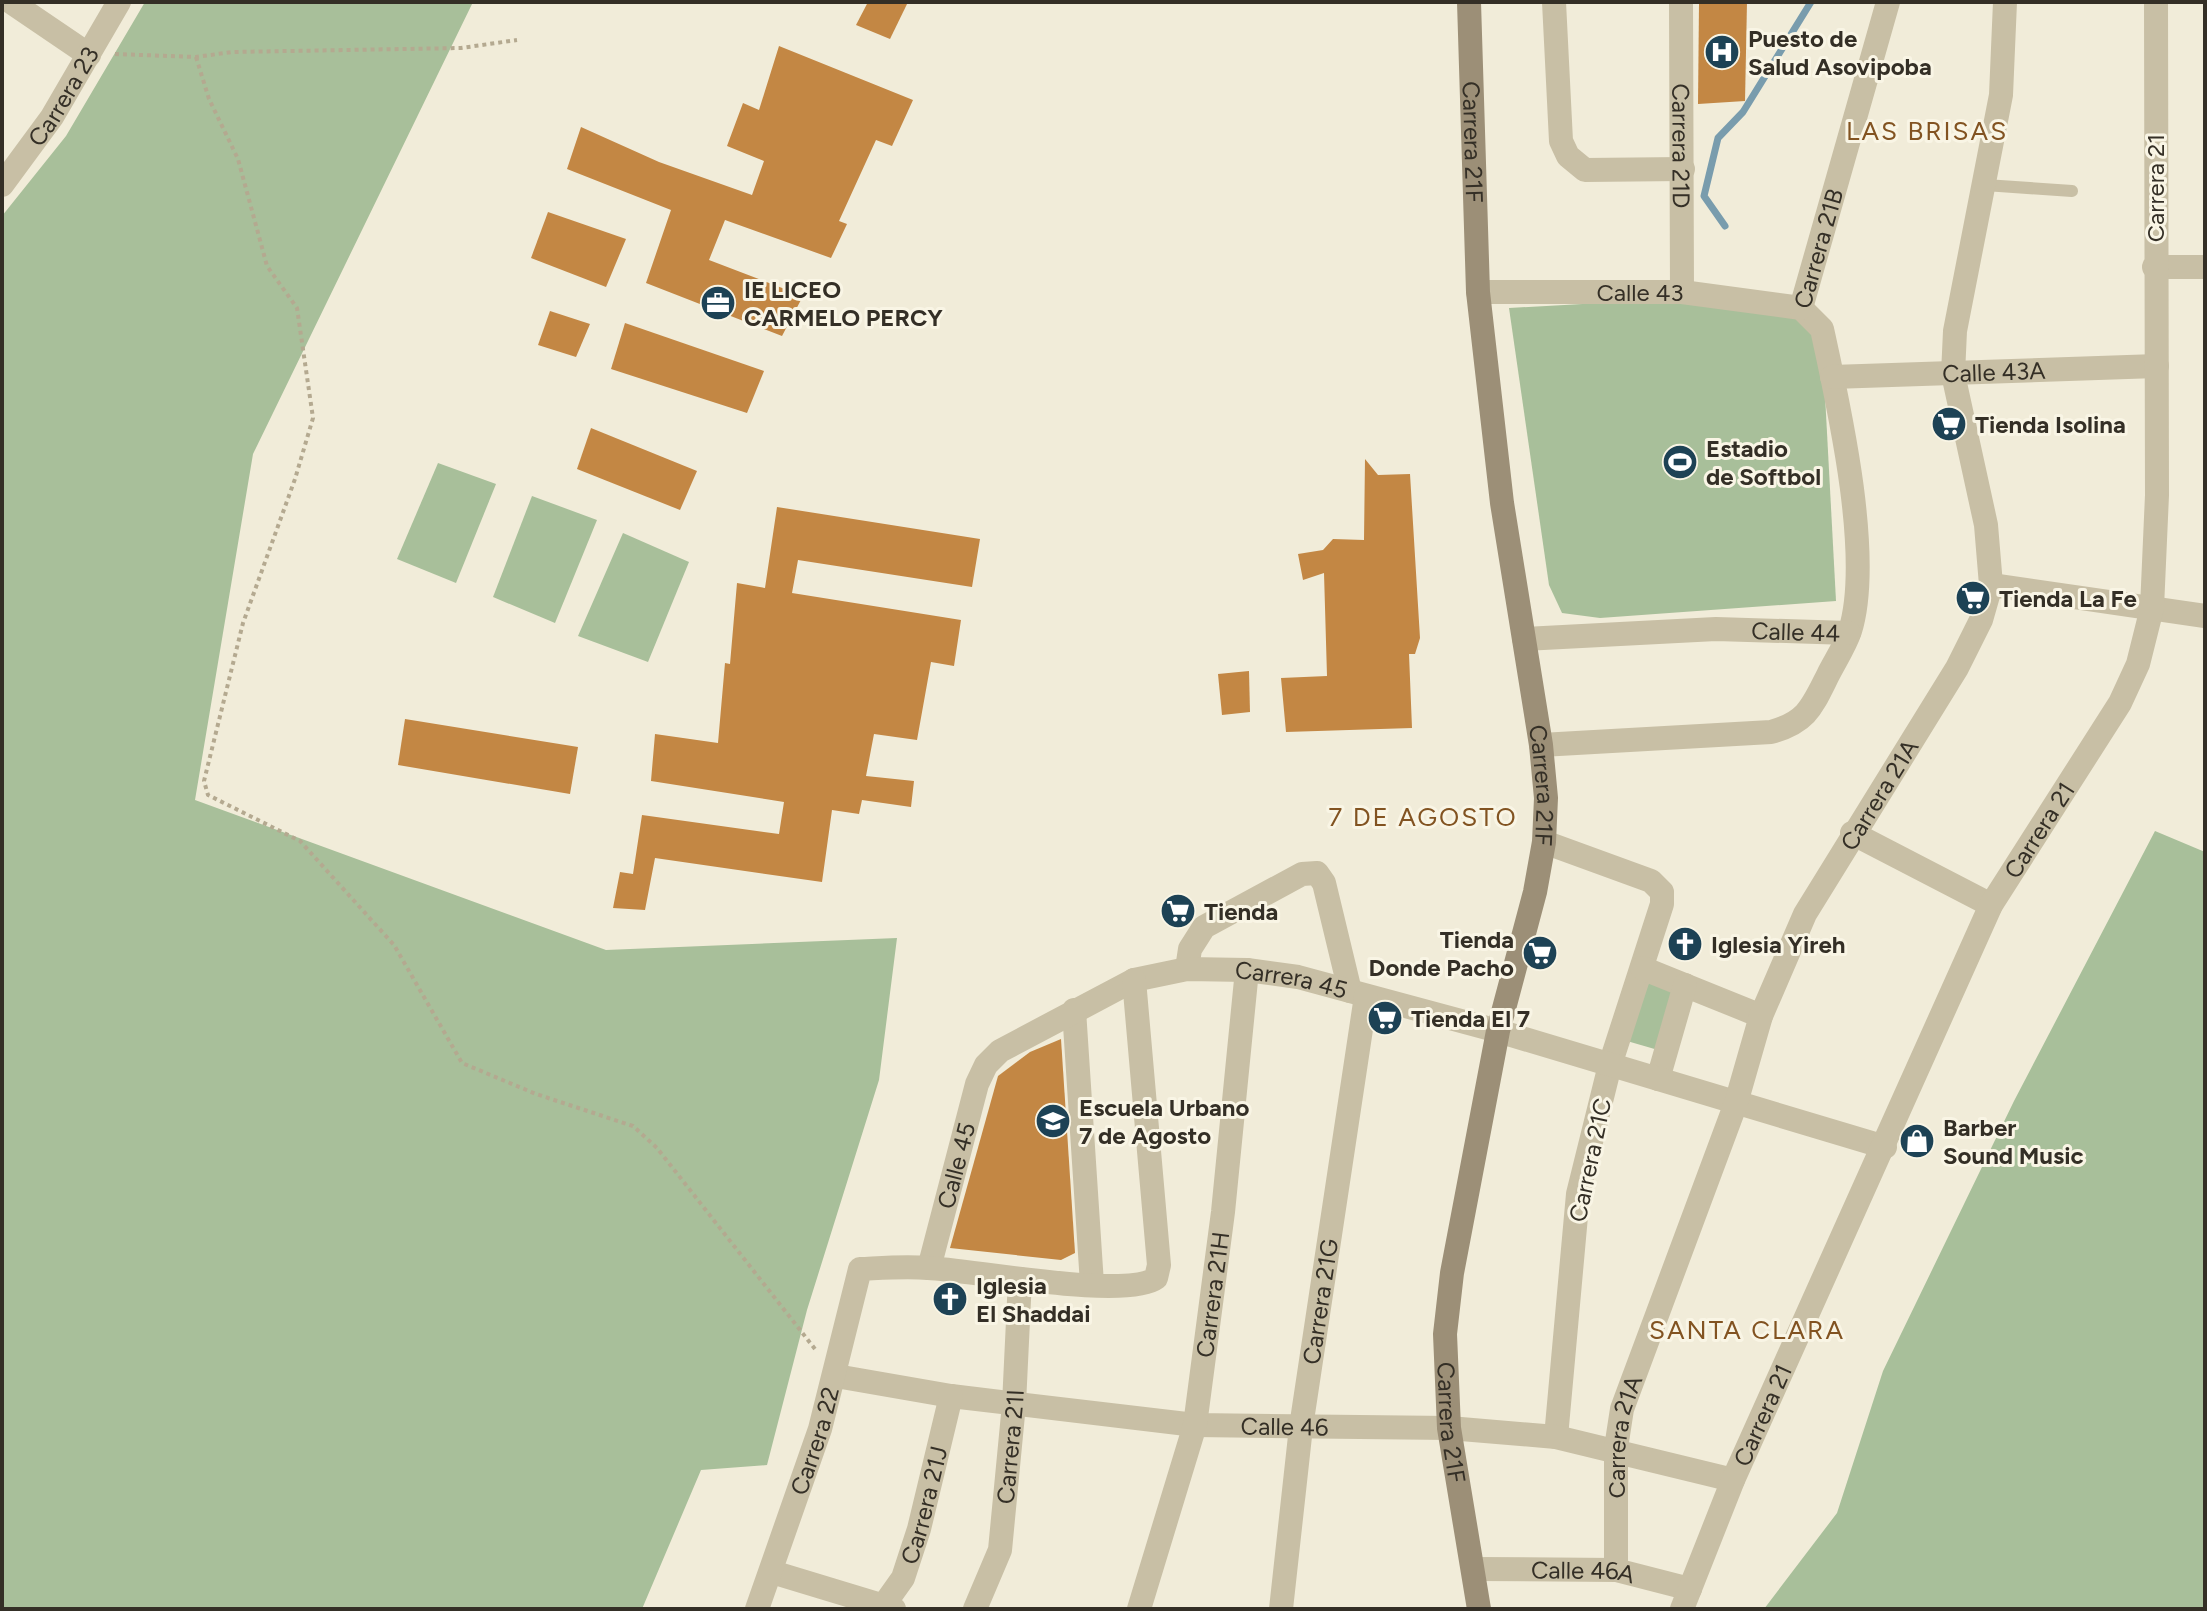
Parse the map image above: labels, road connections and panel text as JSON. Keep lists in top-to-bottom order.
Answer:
{
  "streets": {
    "street": [
      "Carrera 23",
      "Carrera 21F",
      "Carrera 21D",
      "Carrera 21",
      "Carrera 21B",
      "Calle 43",
      "Calle 43A",
      "Calle 44",
      "Carrera 21A",
      "Carrera 45",
      "Carrera 21C",
      "Calle 45",
      "Carrera 21H",
      "Carrera 21G",
      "Calle 46",
      "Carrera 22",
      "Carrera 21I",
      "Carrera 21J",
      "Calle 46A"
    ]
  },
  "crossings": [
    ["Carrera 21F", "Calle 43"],
    ["Carrera 21F", "Calle 44"],
    ["Carrera 21F", "Carrera 45"],
    ["Carrera 21F", "Carrera 21C"],
    ["Carrera 21F", "Calle 46"],
    ["Carrera 21F", "Calle 46A"],
    ["Carrera 21D", "Calle 43"],
    ["Carrera 21", "Calle 43A"],
    ["Carrera 21", "Carrera 45"],
    ["Carrera 21", "Calle 46"],
    ["Carrera 21", "Calle 46A"],
    ["Carrera 21B", "Calle 43"],
    ["Carrera 21B", "Calle 43A"],
    ["Carrera 21B", "Calle 44"],
    ["Calle 43A", "Carrera 21A"],
    ["Carrera 21A", "Carrera 45"],
    ["Carrera 21A", "Calle 46"],
    ["Carrera 21A", "Calle 46A"],
    ["Carrera 45", "Carrera 21C"],
    ["Carrera 45", "Calle 45"],
    ["Carrera 45", "Carrera 21H"],
    ["Carrera 45", "Carrera 21G"],
    ["Carrera 21C", "Calle 46"],
    ["Calle 45", "Carrera 22"],
    ["Carrera 21H", "Calle 46"],
    ["Carrera 21G", "Calle 46"],
    ["Calle 46", "Carrera 22"],
    ["Calle 46", "Carrera 21I"],
    ["Calle 46", "Carrera 21J"]
  ],
  "districts": ["LAS BRISAS", "7 DE AGOSTO", "SANTA CLARA"],
  "places": {
    "hospital": ["Puesto de Salud Asovipoba"],
    "office": ["IE LICEO CARMELO PERCY"],
    "supermarket": [
      "Tienda Isolina",
      "Tienda La Fe",
      "Tienda",
      "Tienda Donde Pacho",
      "Tienda El 7"
    ],
    "sports": ["Estadio de Softbol"],
    "church": ["Iglesia Yireh", "Iglesia El Shaddai"],
    "school or university": ["Escuela Urbano 7 de Agosto"],
    "shop": ["Barber Sound Music"]
  }
}
